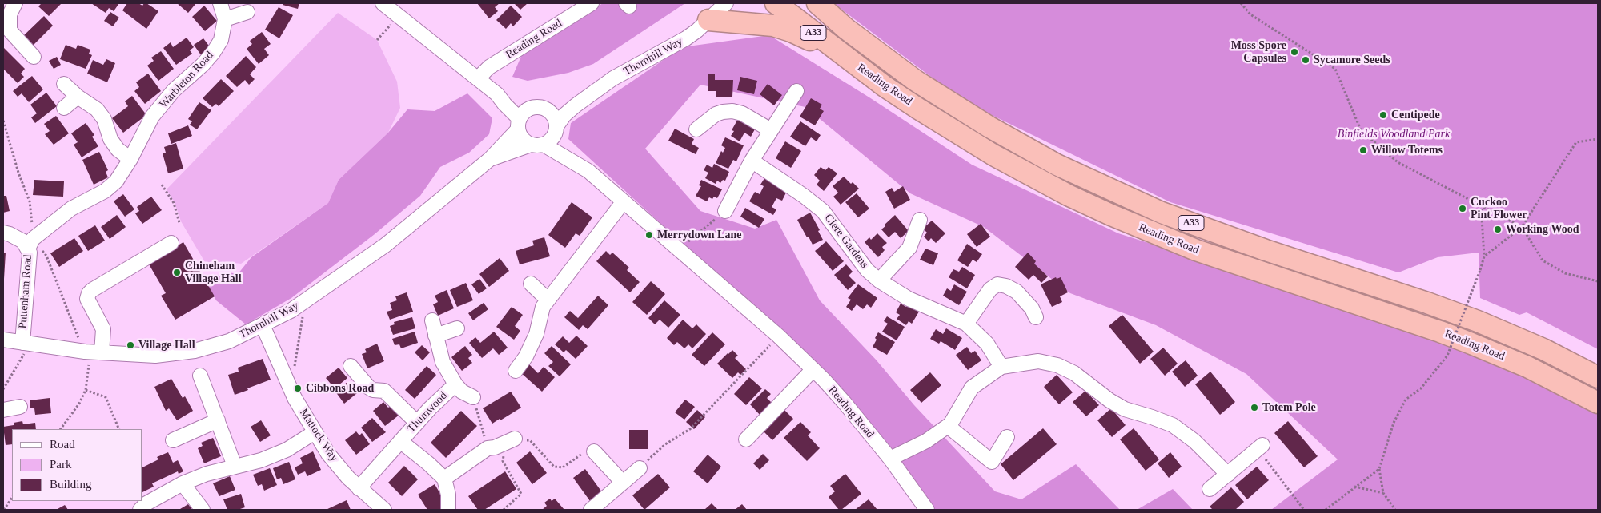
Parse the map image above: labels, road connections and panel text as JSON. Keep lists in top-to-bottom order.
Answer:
{
  "streets": {
    "highway": ["A33", "Reading Road"],
    "street": [
      "Thornhill Way",
      "Warbleton Road",
      "Clere Gardens",
      "Puttenham Road",
      "Thumwood",
      "Mattock Way"
    ]
  },
  "crossings": [
    ["Reading Road", "Thornhill Way"],
    ["Thornhill Way", "Puttenham Road"],
    ["Thornhill Way", "Mattock Way"],
    ["Warbleton Road", "Puttenham Road"],
    ["Thumwood", "Mattock Way"]
  ],
  "parks": ["Binfields Woodland Park"],
  "places": [
    "Moss Spore Capsules",
    "Sycamore Seeds",
    "Centipede",
    "Willow Totems",
    "Cuckoo Pint Flower",
    "Working Wood",
    "Merrydown Lane",
    "Chineham Village Hall",
    "Village Hall",
    "Cibbons Road",
    "Totem Pole"
  ],
  "legend": ["Road", "Park", "Building"]
}
